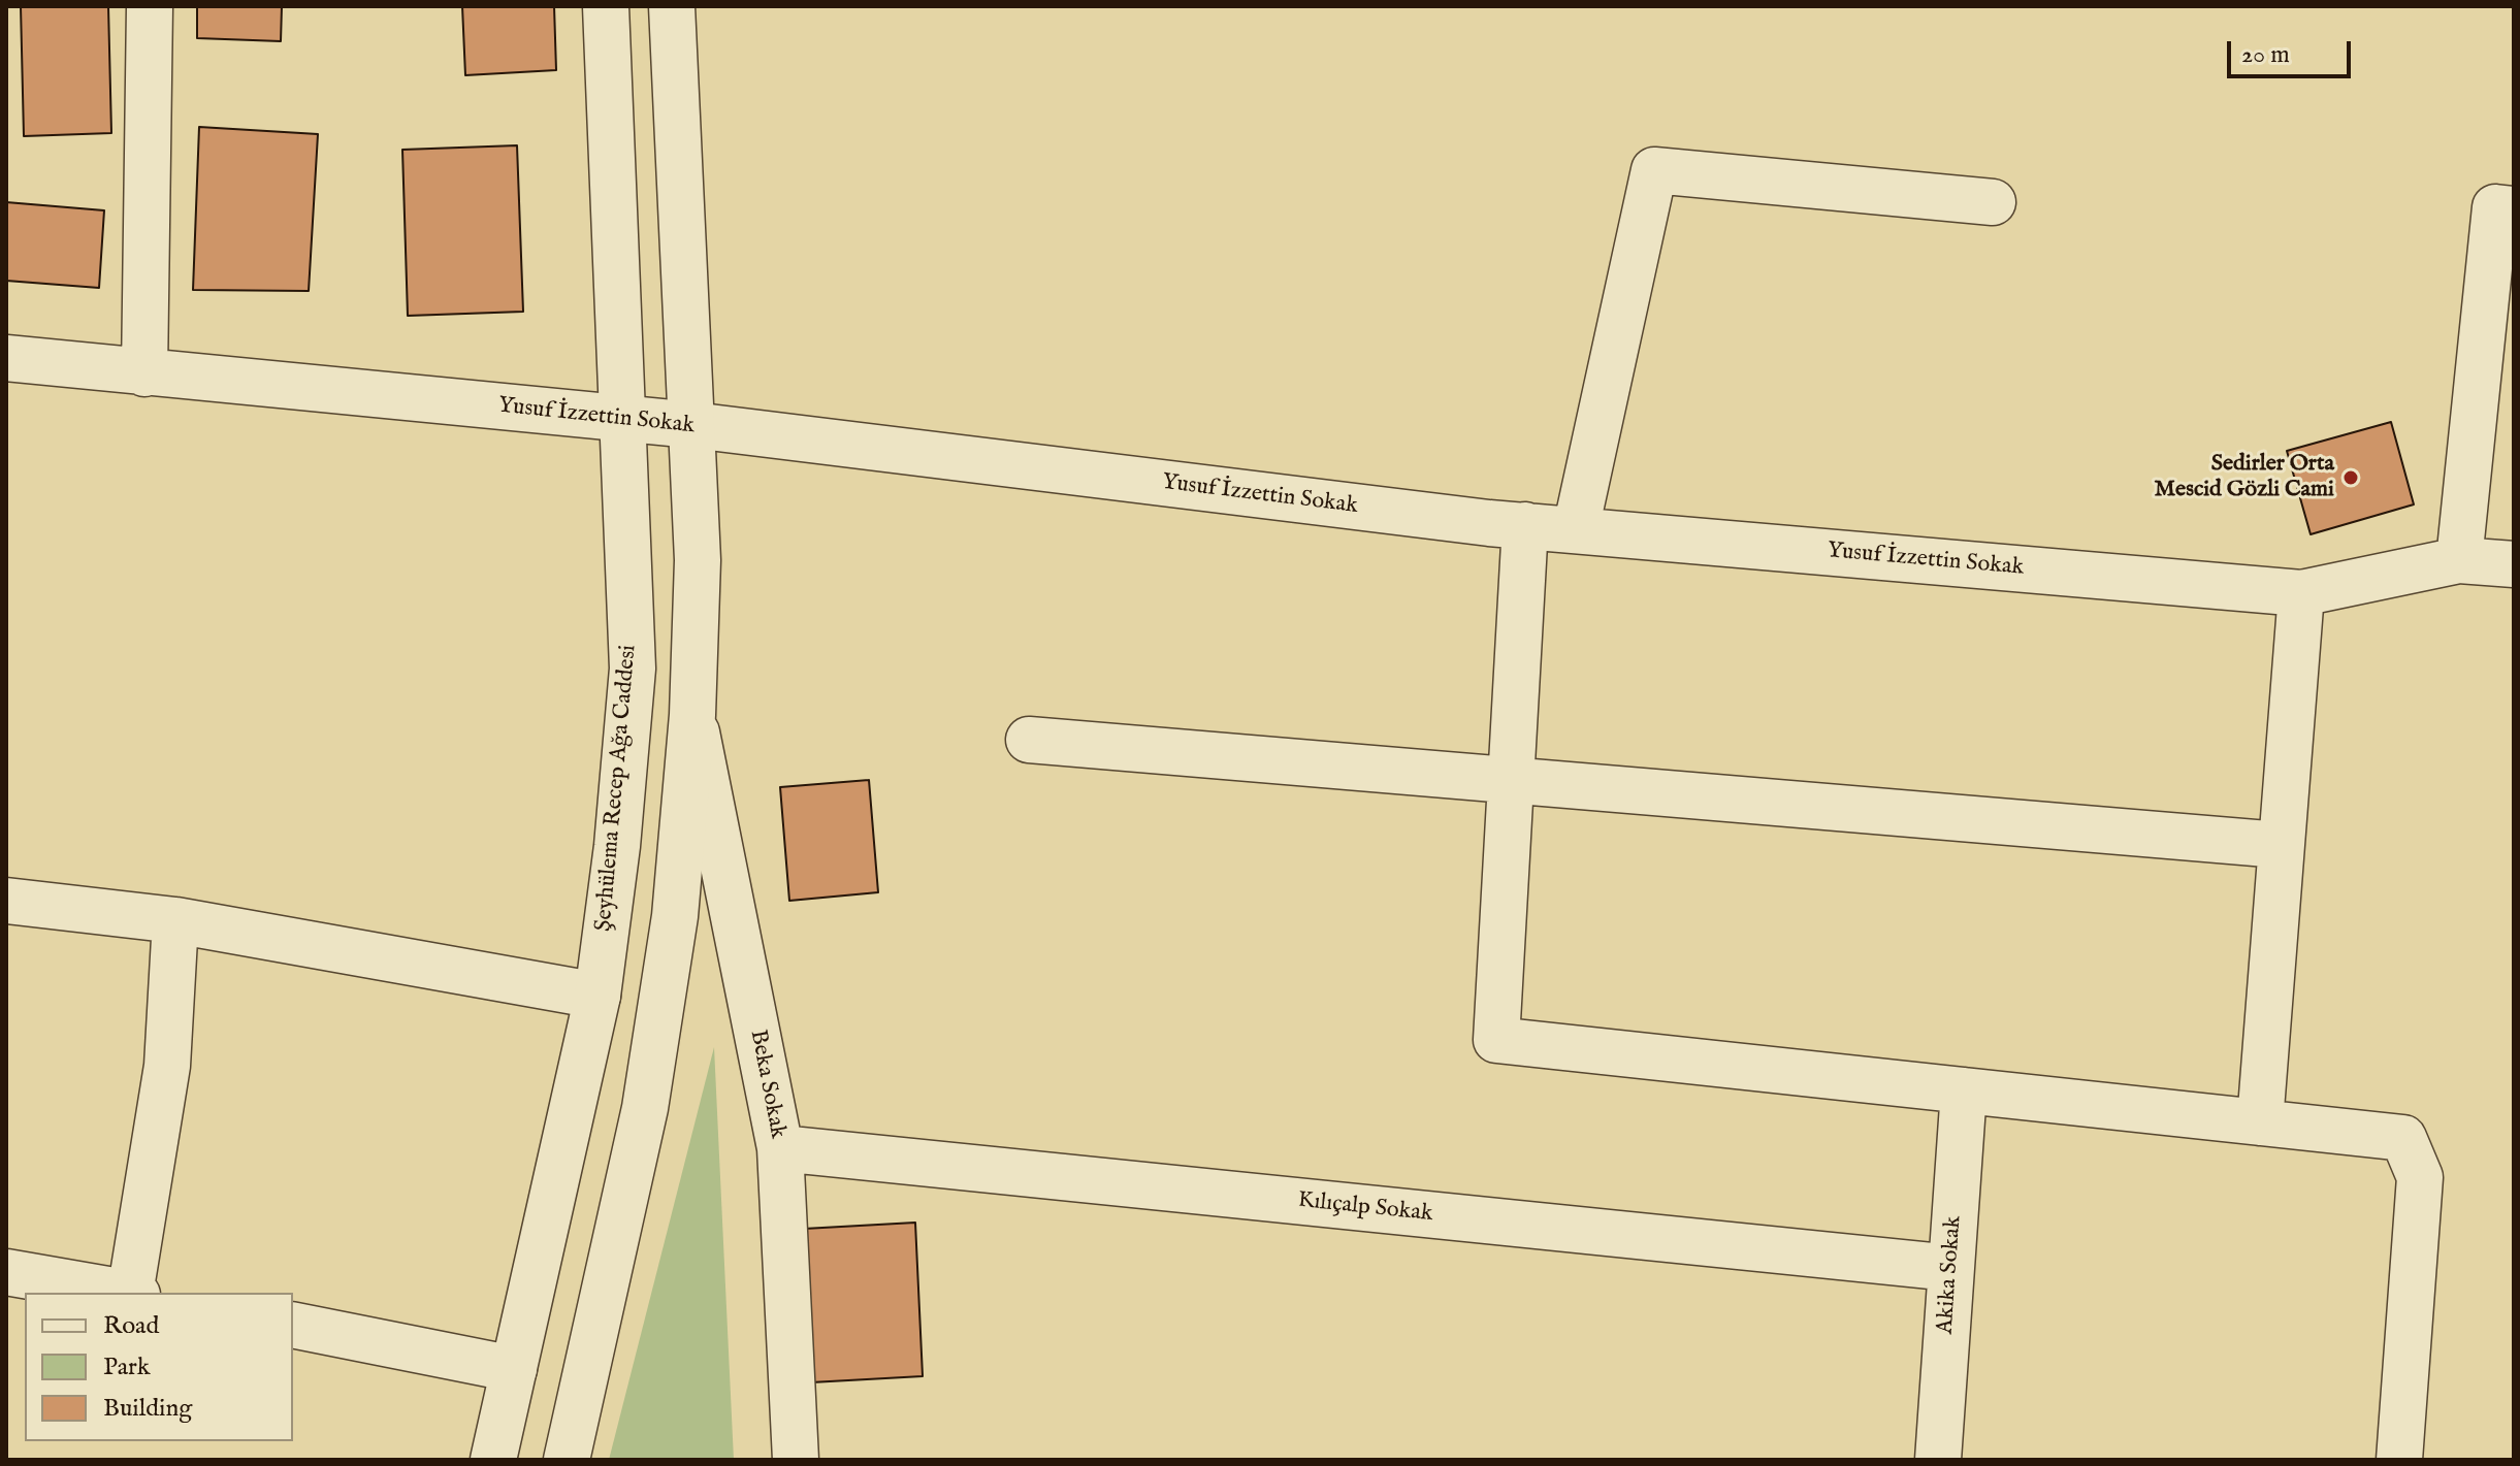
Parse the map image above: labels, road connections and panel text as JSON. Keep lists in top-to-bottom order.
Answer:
{
  "streets": {
    "street": [
      "Yusuf İzzettin Sokak",
      "Şeyhülema Recep Ağa Caddesi",
      "Beka Sokak",
      "Kılıçalp Sokak",
      "Akika Sokak"
    ]
  },
  "crossings": [
    ["Yusuf İzzettin Sokak", "Şeyhülema Recep Ağa Caddesi"],
    ["Beka Sokak", "Kılıçalp Sokak"],
    ["Kılıçalp Sokak", "Akika Sokak"]
  ],
  "places": ["Sedirler Orta Mescid Gözli Cami"],
  "legend": ["Road", "Park", "Building"],
  "scale_bar": "20 m"
}
